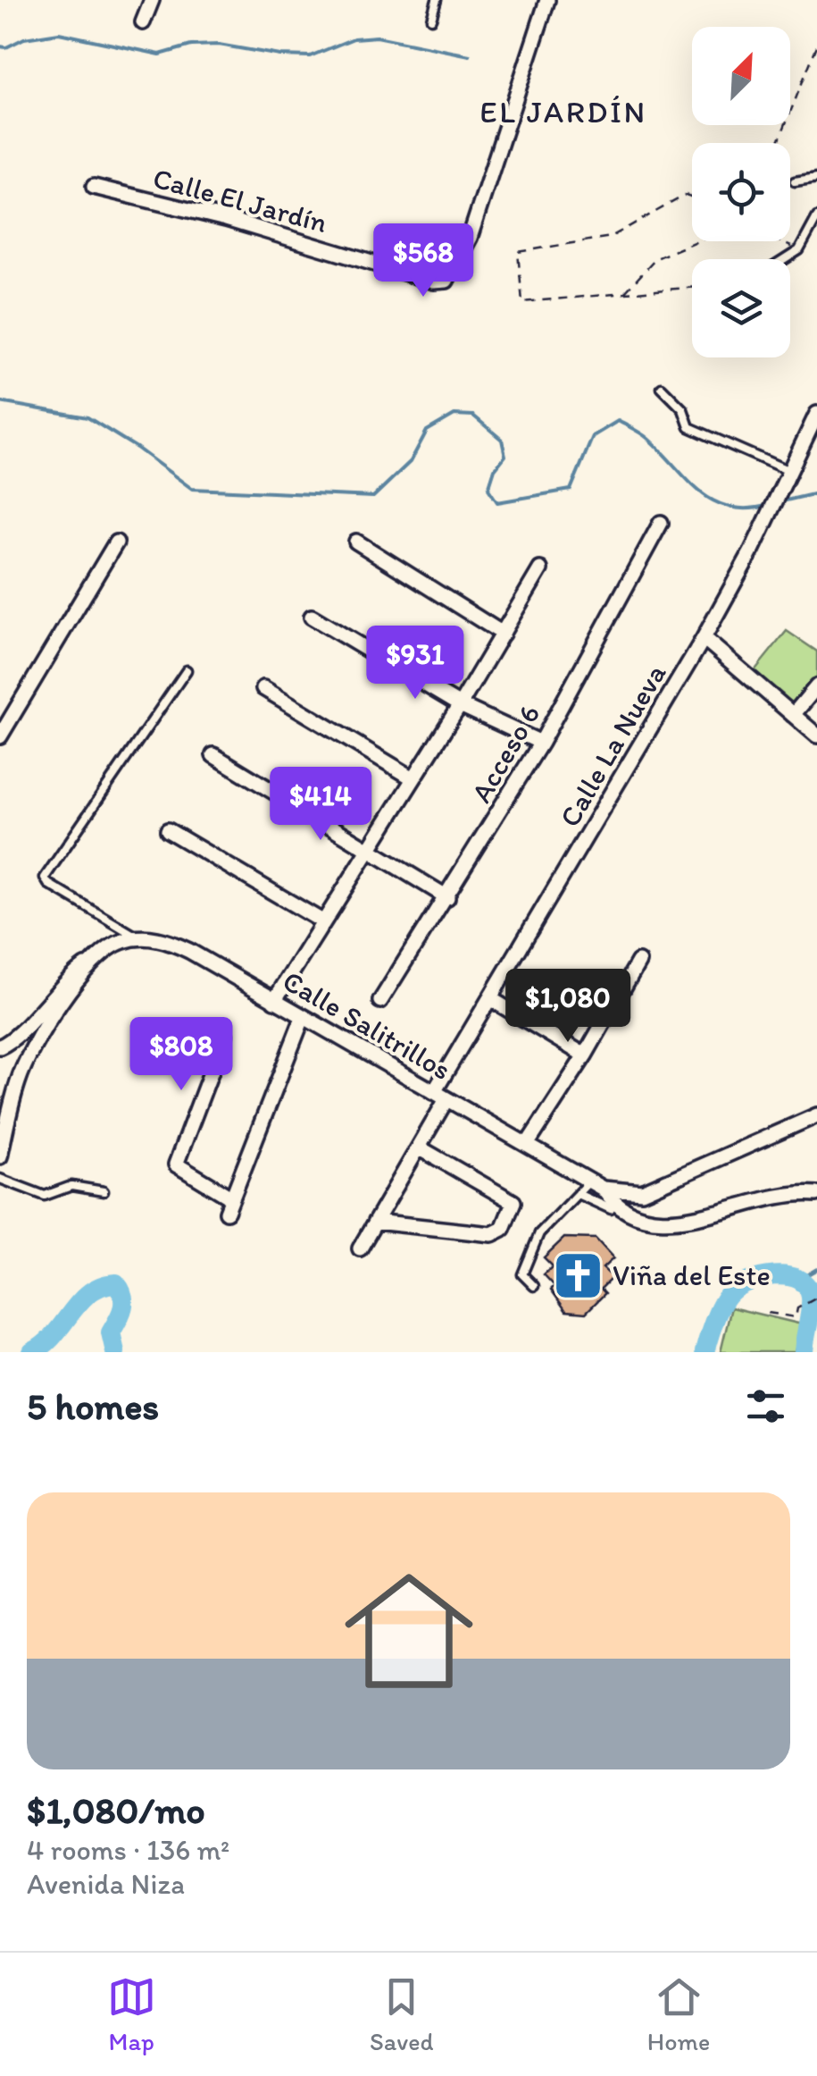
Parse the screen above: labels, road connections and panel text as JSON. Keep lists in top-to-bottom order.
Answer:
{
  "streets": {
    "street": [
      "Calle El Jardín",
      "Calle La Nueva",
      "Acceso 6",
      "Calle Salitrillos"
    ]
  },
  "crossings": [
    ["Calle La Nueva", "Calle Salitrillos"]
  ],
  "districts": ["EL JARDÍN"],
  "places": {
    "church": ["Viña del Este"]
  },
  "north": "top right",
  "page": {
    "price": [
      "$568",
      "$931",
      "$414",
      "$1,080",
      "$808"
    ],
    "heading": "5 homes",
    "list": [
      {
        "name": "$1,080/mo",
        "note": "4 rooms · 136 m² · Avenida Niza"
      }
    ],
    "tabs": ["Map", "Saved", "Home"]
  }
}
